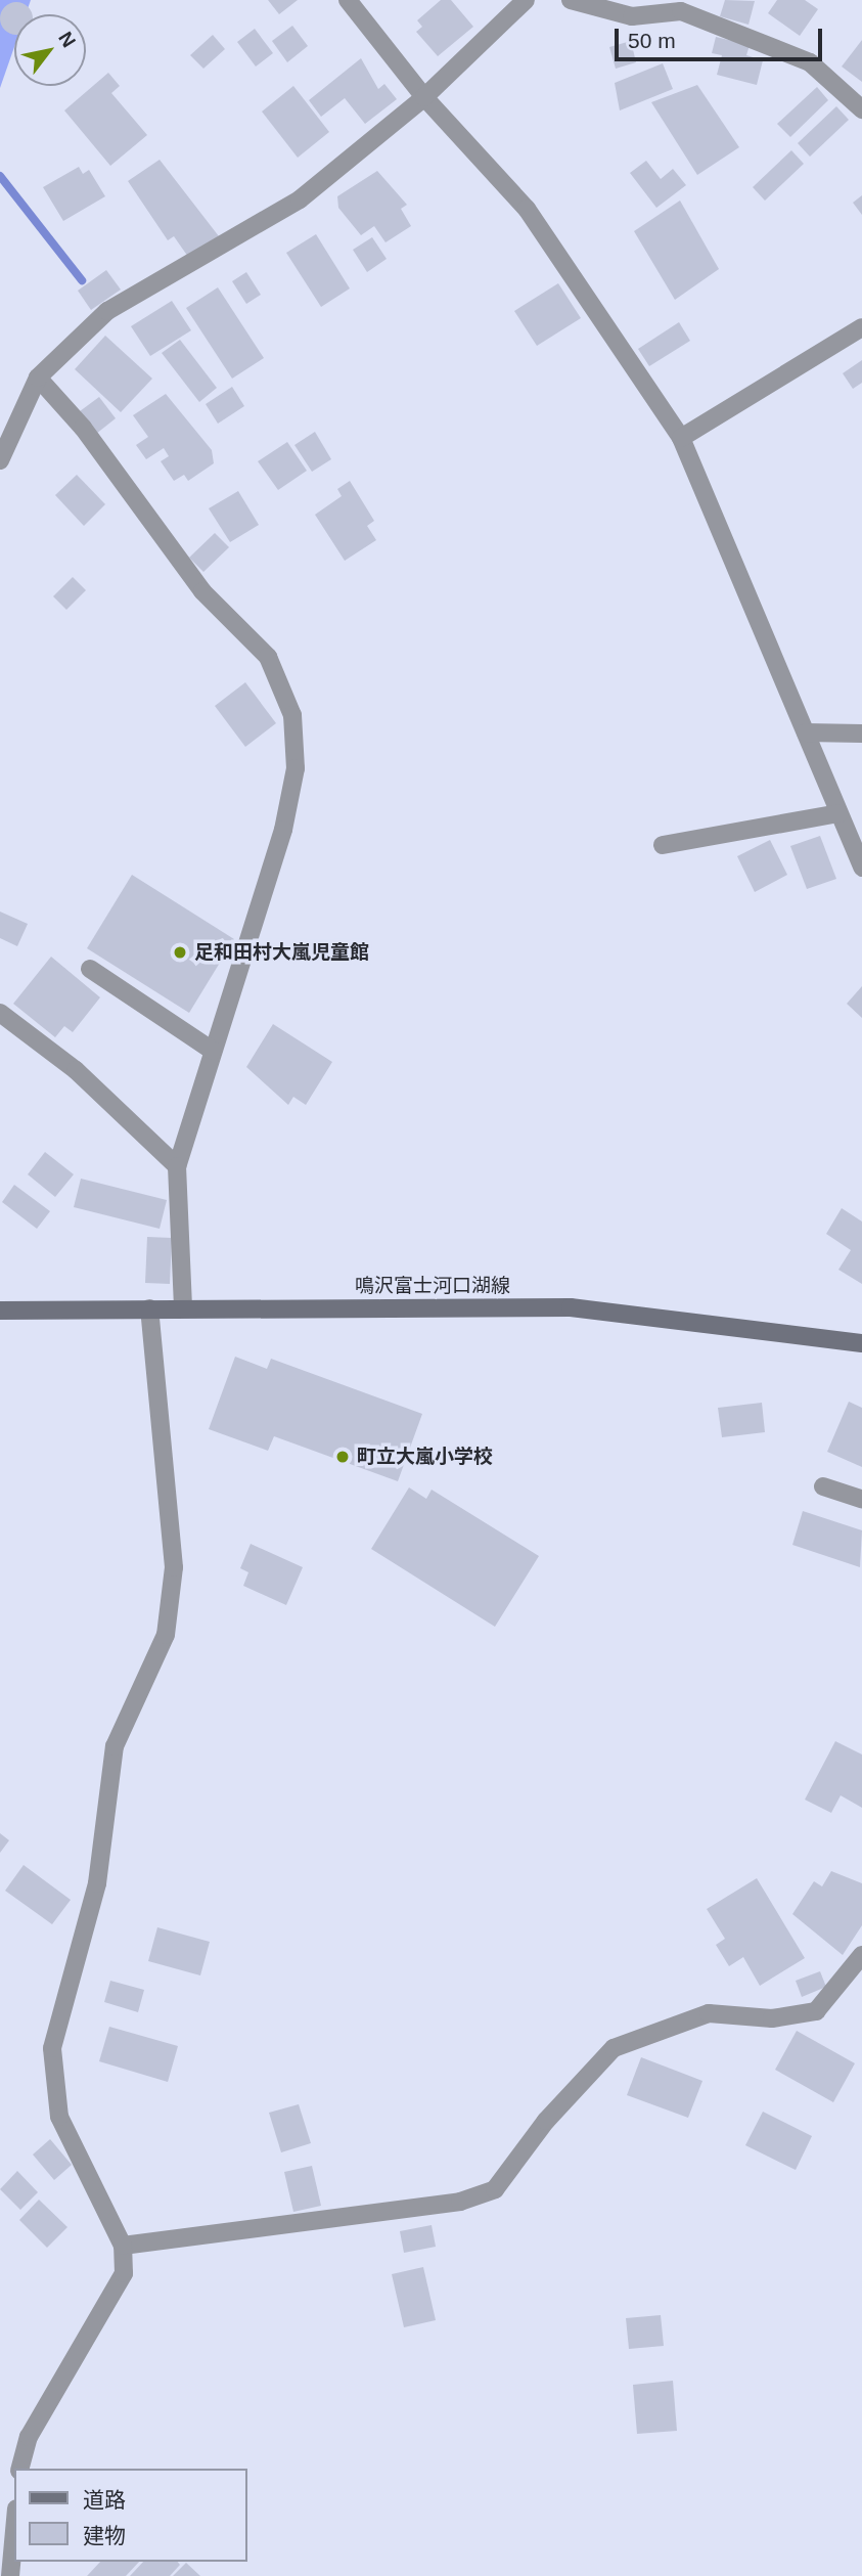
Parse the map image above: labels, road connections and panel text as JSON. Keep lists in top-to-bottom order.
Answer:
{
  "streets": {
    "main road": ["鳴沢富士河口湖線"]
  },
  "places": ["足和田村大嵐児童館", "町立大嵐小学校"],
  "legend": ["道路", "建物"],
  "scale_bar": "50 m",
  "north": "top right"
}
